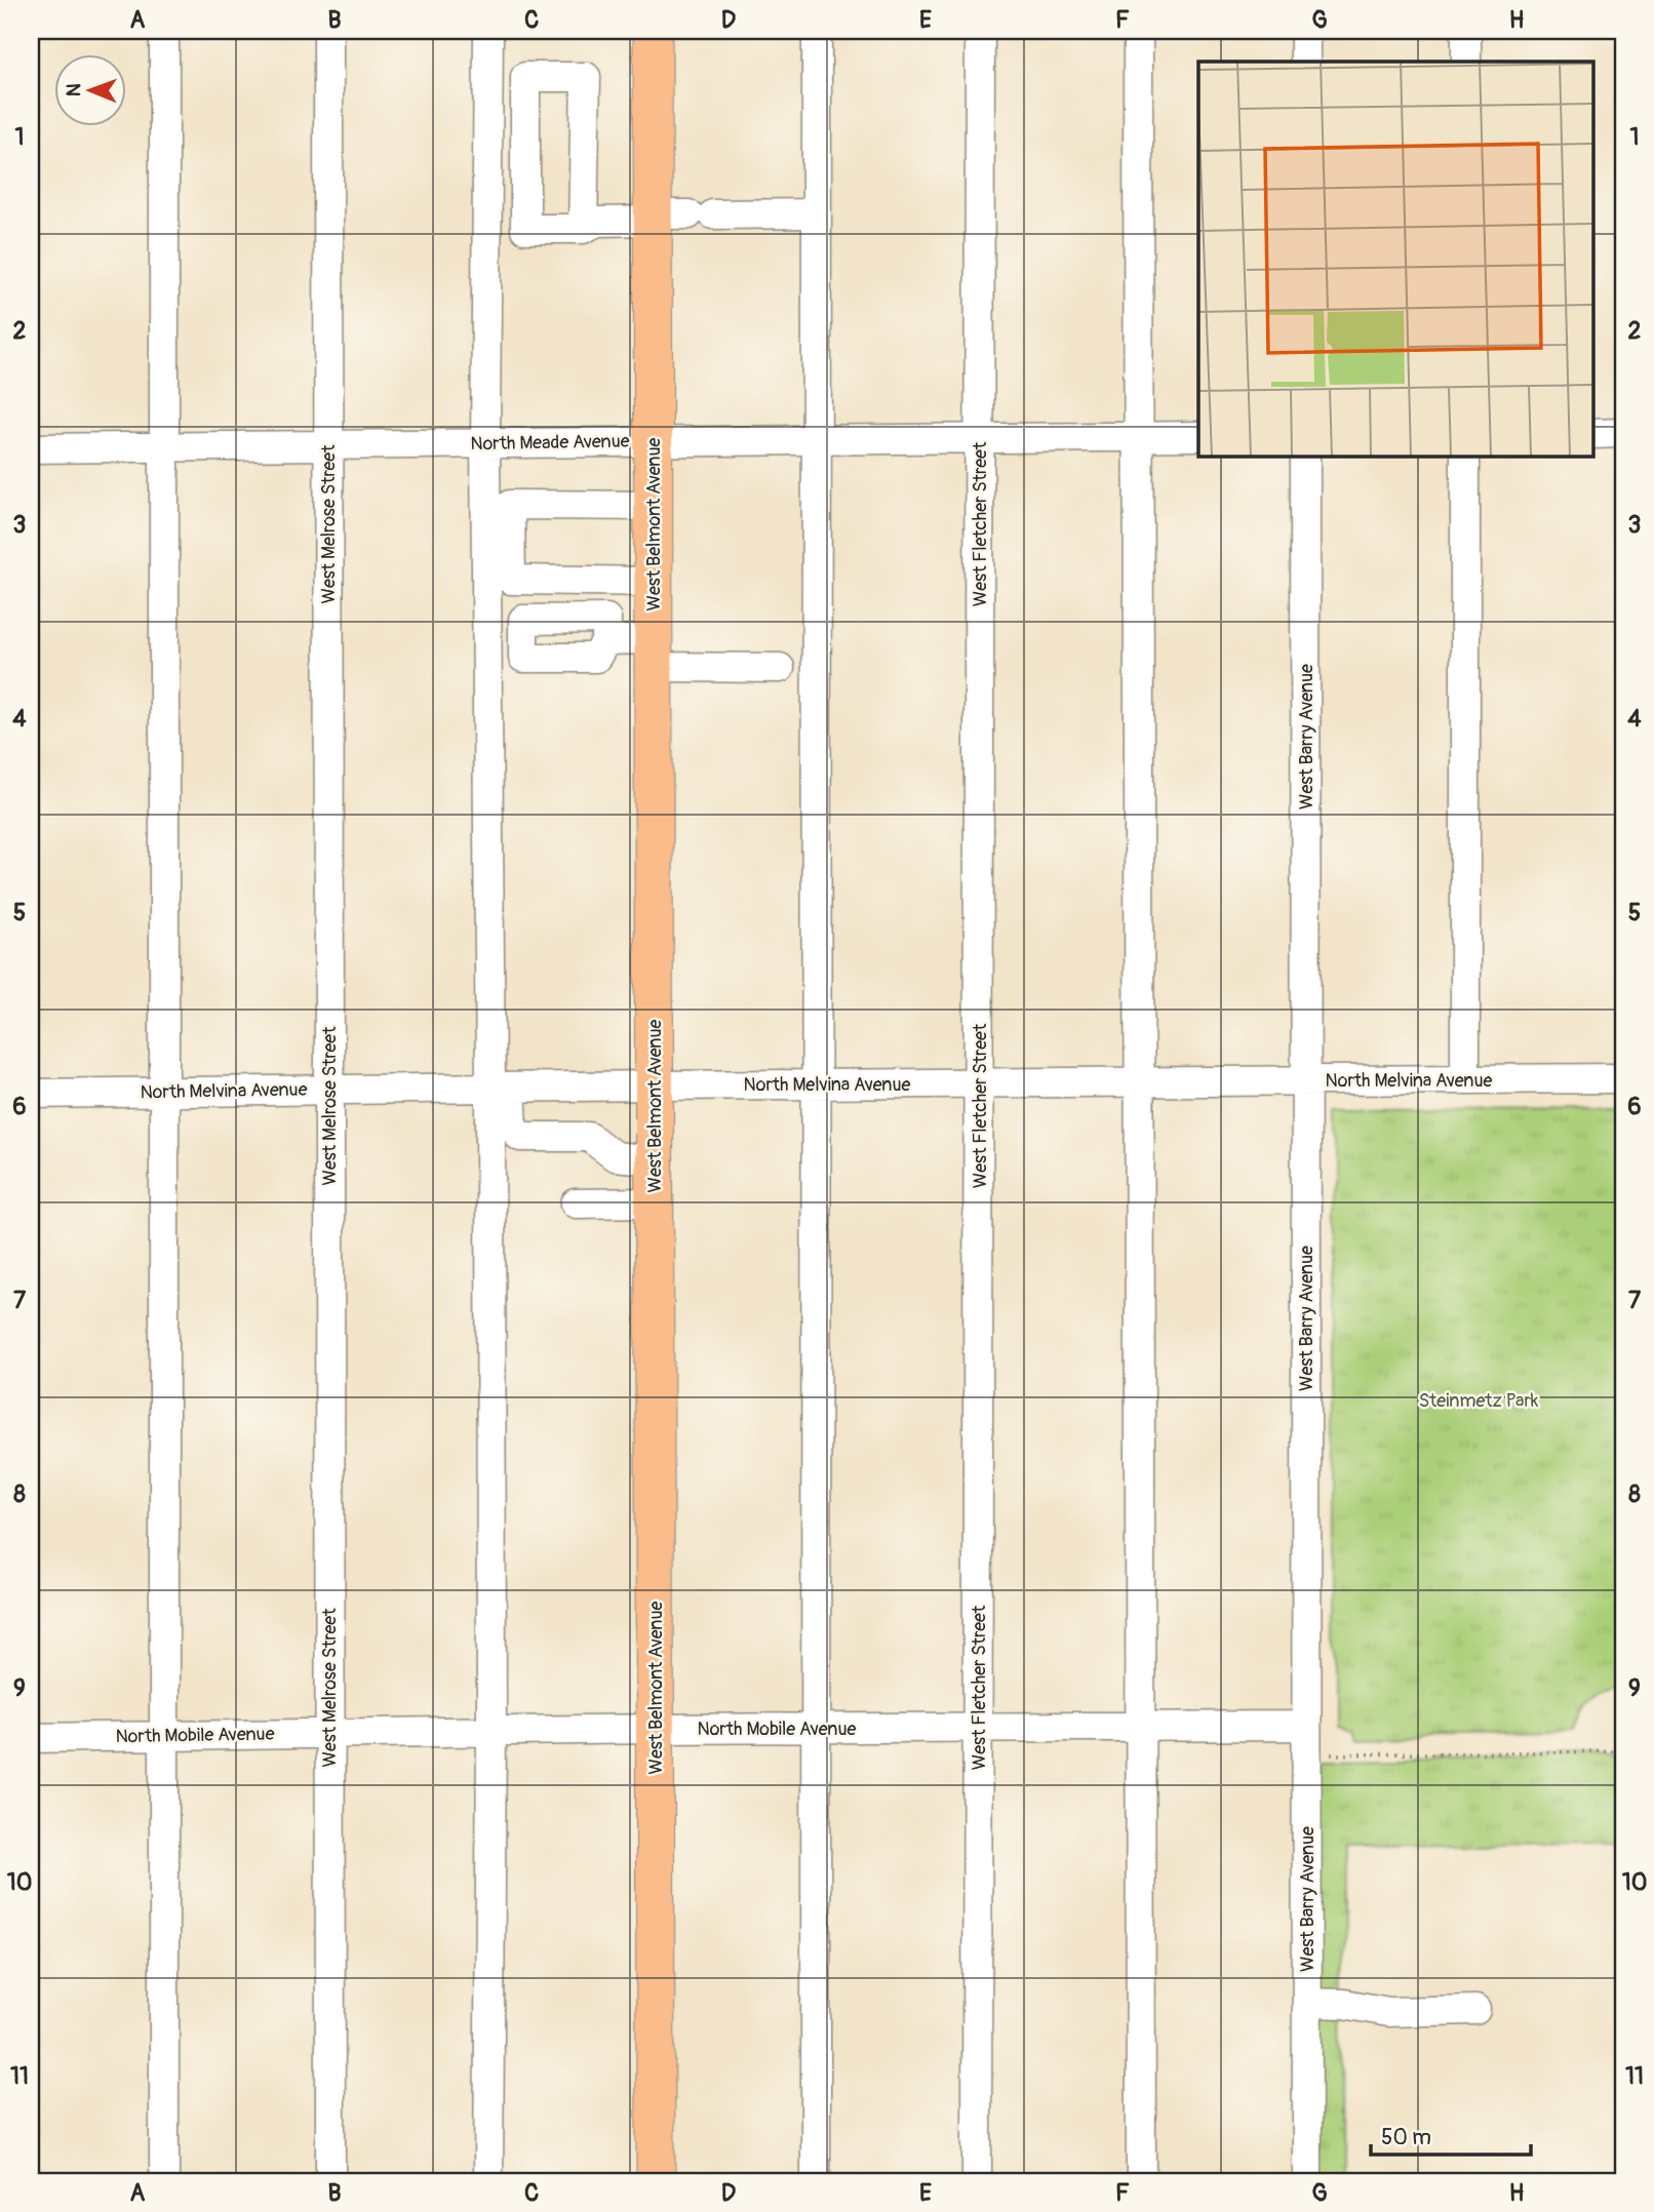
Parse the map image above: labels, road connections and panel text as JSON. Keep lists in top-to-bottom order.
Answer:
{
  "streets": {
    "main road": ["West Belmont Avenue"],
    "street": [
      "North Meade Avenue",
      "West Melrose Street",
      "West Fletcher Street",
      "West Barry Avenue",
      "North Melvina Avenue",
      "North Mobile Avenue"
    ]
  },
  "crossings": [
    ["North Meade Avenue", "West Melrose Street"],
    ["North Meade Avenue", "West Belmont Avenue"],
    ["North Meade Avenue", "West Fletcher Street"],
    ["West Melrose Street", "North Melvina Avenue"],
    ["West Melrose Street", "North Mobile Avenue"],
    ["West Belmont Avenue", "North Melvina Avenue"],
    ["West Belmont Avenue", "North Mobile Avenue"],
    ["West Fletcher Street", "North Melvina Avenue"],
    ["West Fletcher Street", "North Mobile Avenue"],
    ["West Barry Avenue", "North Melvina Avenue"],
    ["West Barry Avenue", "North Mobile Avenue"]
  ],
  "parks": ["Steinmetz Park"],
  "scale_bar": "50 m",
  "north": "left",
  "grid": {
    "columns": [
      "A",
      "B",
      "C",
      "D",
      "E",
      "F",
      "G",
      "H"
    ],
    "rows": [
      "1",
      "2",
      "3",
      "4",
      "5",
      "6",
      "7",
      "8",
      "9",
      "10",
      "11"
    ]
  }
}
